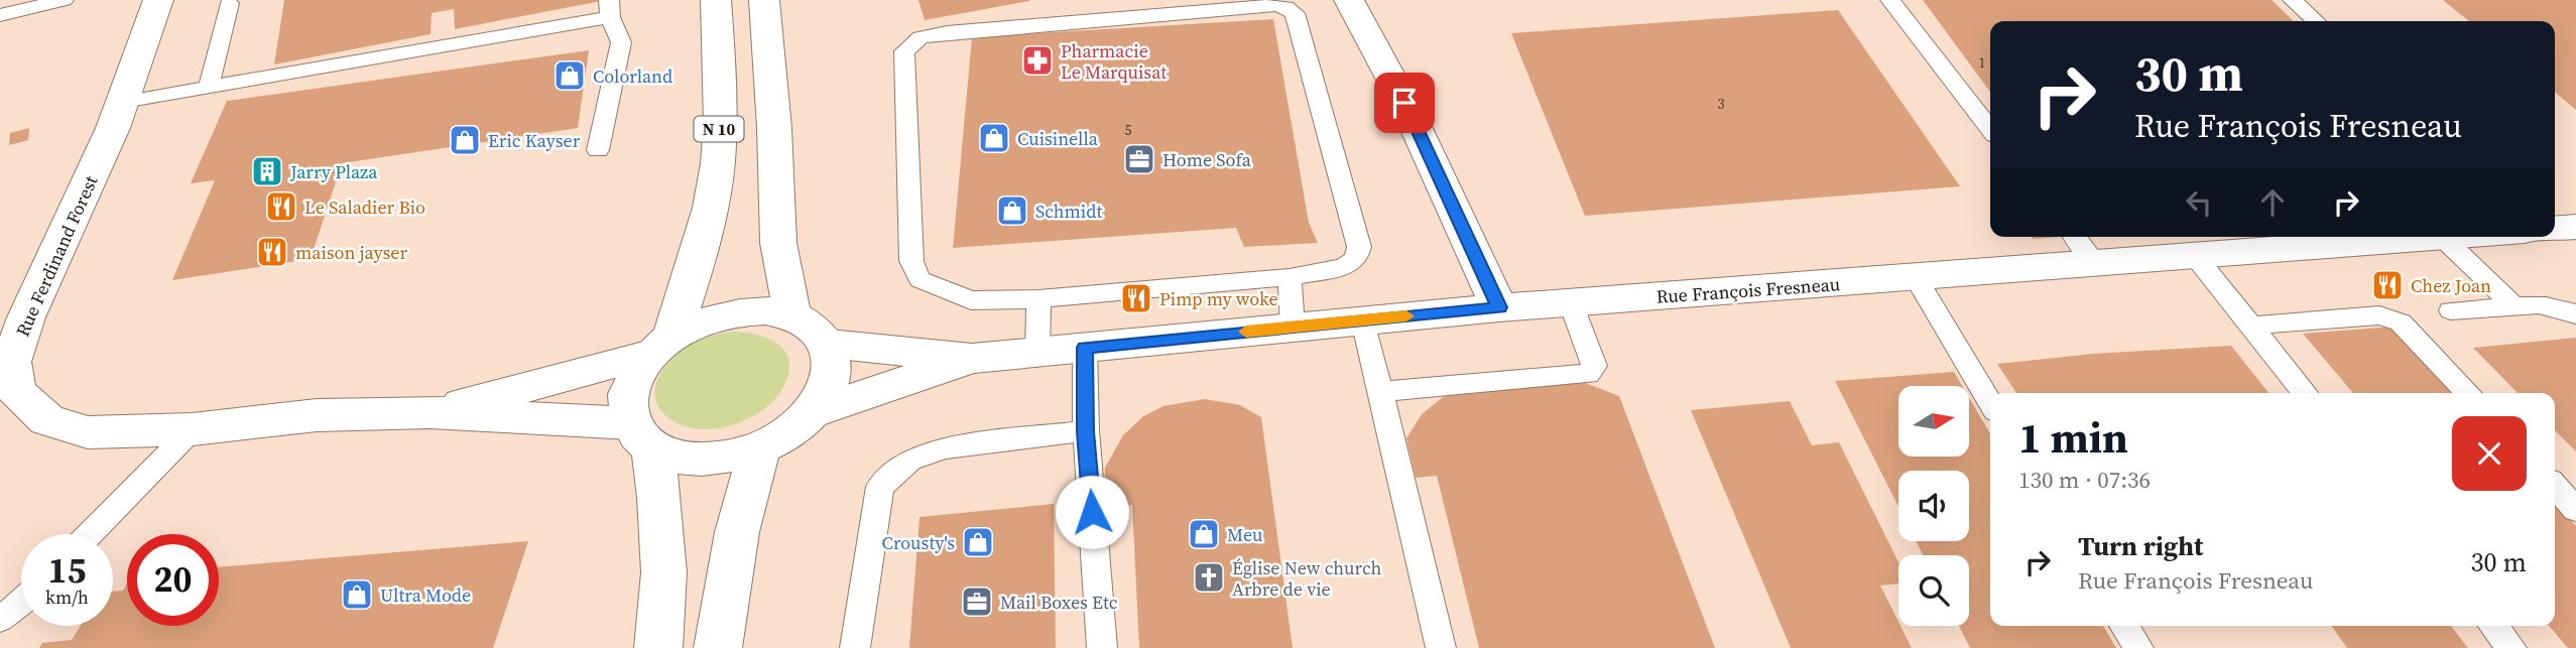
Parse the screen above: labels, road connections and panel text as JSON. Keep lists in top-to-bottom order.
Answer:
{
  "streets": {
    "street": ["N 10", "Rue Ferdinand Forest", "Rue François Fresneau"]
  },
  "crossings": [
    ["N 10", "Rue Ferdinand Forest"],
    ["N 10", "Rue François Fresneau"],
    ["Rue Ferdinand Forest", "Rue François Fresneau"]
  ],
  "places": {
    "pharmacy": ["Pharmacie Le Marquisat"],
    "shop": [
      "Colorland",
      "Cuisinella",
      "Eric Kayser",
      "Schmidt",
      "Meu",
      "Crousty's",
      "Ultra Mode"
    ],
    "office": ["Home Sofa", "Mail Boxes Etc"],
    "building": ["Jarry Plaza"],
    "restaurant": [
      "Le Saladier Bio",
      "maison jayser",
      "Chez Joan",
      "Pimp my woke"
    ],
    "church": ["Église New church Arbre de vie"]
  },
  "house_numbers": ["1", "3", "5"],
  "north": "right",
  "page": {
    "turn": ["30 m", "Rue François Fresneau"],
    "heading": ["1 min", "130 m · 07:36"],
    "list": [
      {
        "name": "Turn right",
        "note": "Rue François Fresneau",
        "value": "30 m"
      }
    ],
    "speed": "15 km/h",
    "limit": "20"
  }
}
